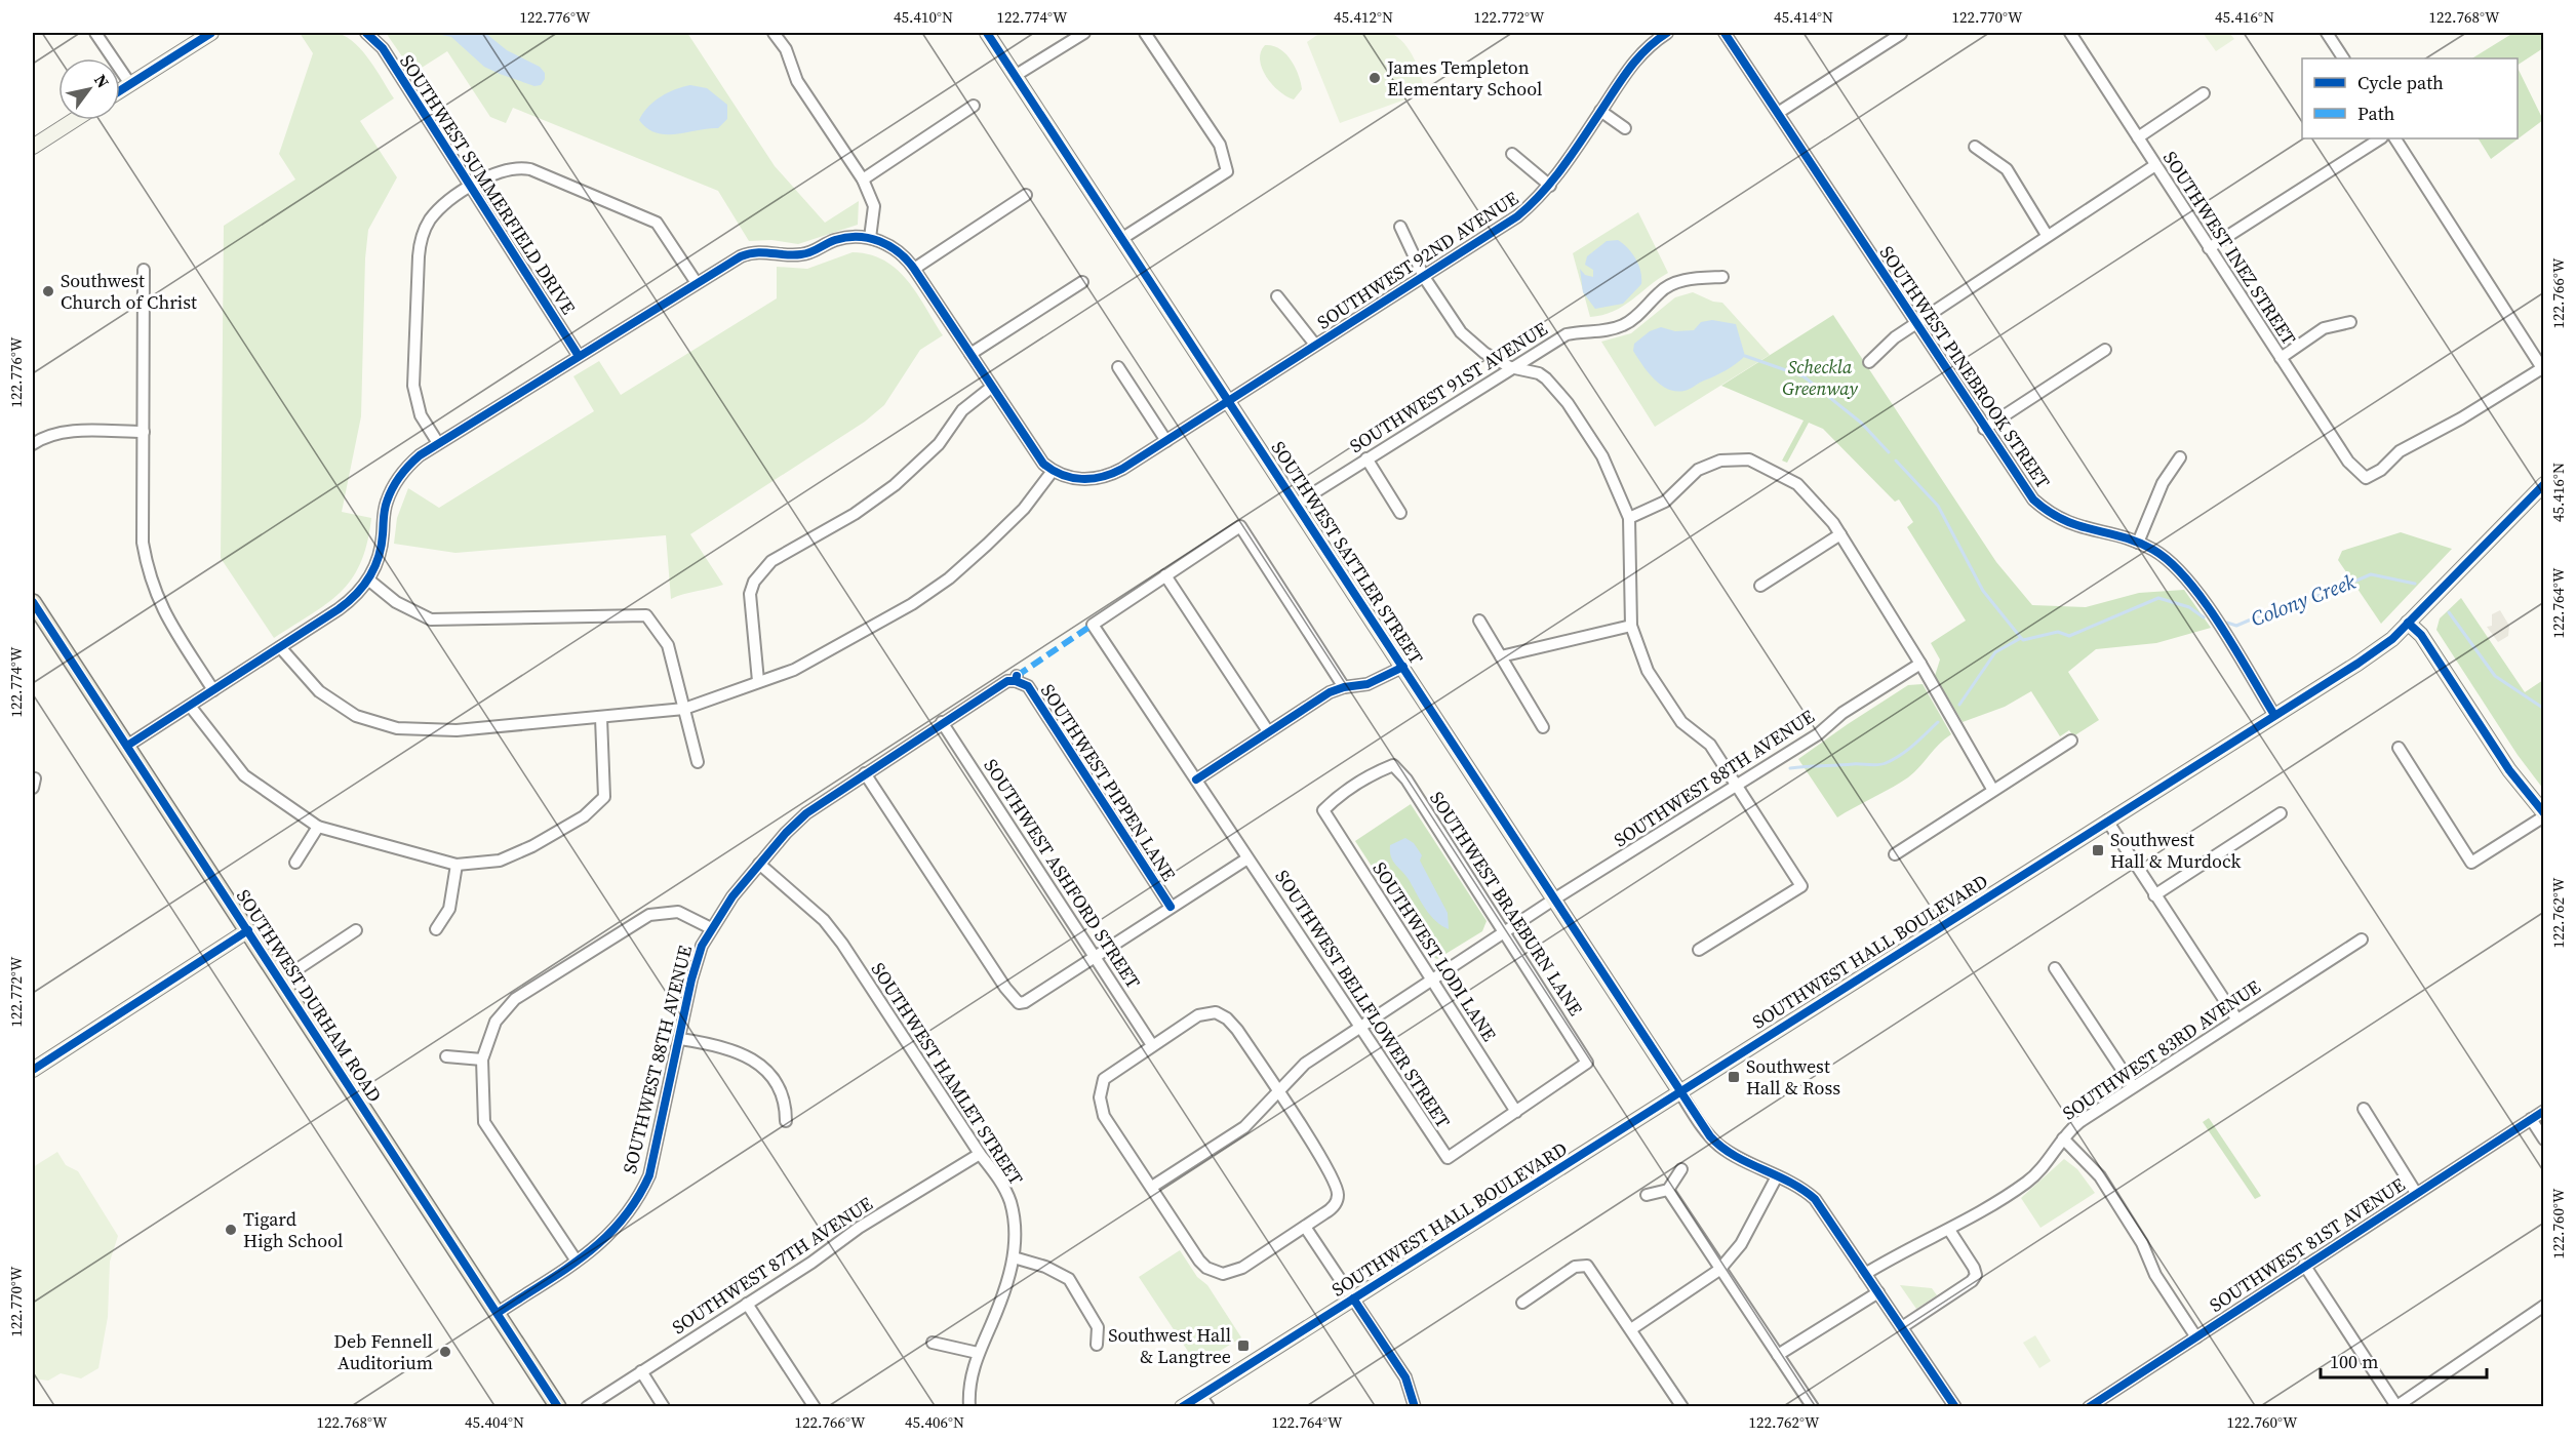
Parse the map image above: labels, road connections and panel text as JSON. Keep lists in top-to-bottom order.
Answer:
{
  "streets": {
    "main road": ["SOUTHWEST SATTLER STREET", "SOUTHWEST HALL BOULEVARD", "SOUTHWEST DURHAM ROAD"],
    "street": [
      "SOUTHWEST SUMMERFIELD DRIVE",
      "SOUTHWEST INEZ STREET",
      "SOUTHWEST 92ND AVENUE",
      "SOUTHWEST PINEBROOK STREET",
      "SOUTHWEST 91ST AVENUE",
      "SOUTHWEST 88TH AVENUE",
      "SOUTHWEST PIPPEN LANE",
      "SOUTHWEST ASHFORD STREET",
      "SOUTHWEST BRAEBURN LANE",
      "SOUTHWEST LODI LANE",
      "SOUTHWEST BELLFLOWER STREET",
      "SOUTHWEST 83RD AVENUE",
      "SOUTHWEST HAMLET STREET",
      "SOUTHWEST 81ST AVENUE",
      "SOUTHWEST 87TH AVENUE"
    ]
  },
  "crossings": [
    ["SOUTHWEST 92ND AVENUE", "SOUTHWEST SATTLER STREET"],
    ["SOUTHWEST PINEBROOK STREET", "SOUTHWEST HALL BOULEVARD"],
    ["SOUTHWEST 91ST AVENUE", "SOUTHWEST SATTLER STREET"],
    ["SOUTHWEST SATTLER STREET", "SOUTHWEST 88TH AVENUE"],
    ["SOUTHWEST SATTLER STREET", "SOUTHWEST HALL BOULEVARD"],
    ["SOUTHWEST 88TH AVENUE", "SOUTHWEST PIPPEN LANE"],
    ["SOUTHWEST 88TH AVENUE", "SOUTHWEST ASHFORD STREET"],
    ["SOUTHWEST 88TH AVENUE", "SOUTHWEST BRAEBURN LANE"],
    ["SOUTHWEST 88TH AVENUE", "SOUTHWEST LODI LANE"],
    ["SOUTHWEST 88TH AVENUE", "SOUTHWEST DURHAM ROAD"],
    ["SOUTHWEST 88TH AVENUE", "SOUTHWEST BELLFLOWER STREET"],
    ["SOUTHWEST 88TH AVENUE", "SOUTHWEST HAMLET STREET"],
    ["SOUTHWEST BRAEBURN LANE", "SOUTHWEST LODI LANE"],
    ["SOUTHWEST BRAEBURN LANE", "SOUTHWEST BELLFLOWER STREET"],
    ["SOUTHWEST LODI LANE", "SOUTHWEST BELLFLOWER STREET"],
    ["SOUTHWEST HAMLET STREET", "SOUTHWEST 87TH AVENUE"]
  ],
  "water": ["Colony Creek"],
  "parks": ["Scheckla Greenway"],
  "places": {
    "other": [
      "James Templeton Elementary School",
      "Southwest Church of Christ",
      "Tigard High School",
      "Deb Fennell Auditorium"
    ],
    "transit": ["Southwest Hall & Murdock", "Southwest Hall & Ross", "Southwest Hall & Langtree"]
  },
  "legend": ["Cycle path", "Path"],
  "scale_bar": "100 m",
  "north": "top right",
  "coordinates": [
    "122.776°W",
    "45.410°N",
    "122.774°W",
    "45.412°N",
    "122.772°W",
    "45.414°N",
    "122.770°W",
    "45.416°N",
    "122.768°W",
    "122.766°W",
    "122.764°W",
    "122.762°W",
    "122.760°W",
    "45.404°N",
    "45.406°N"
  ]
}
